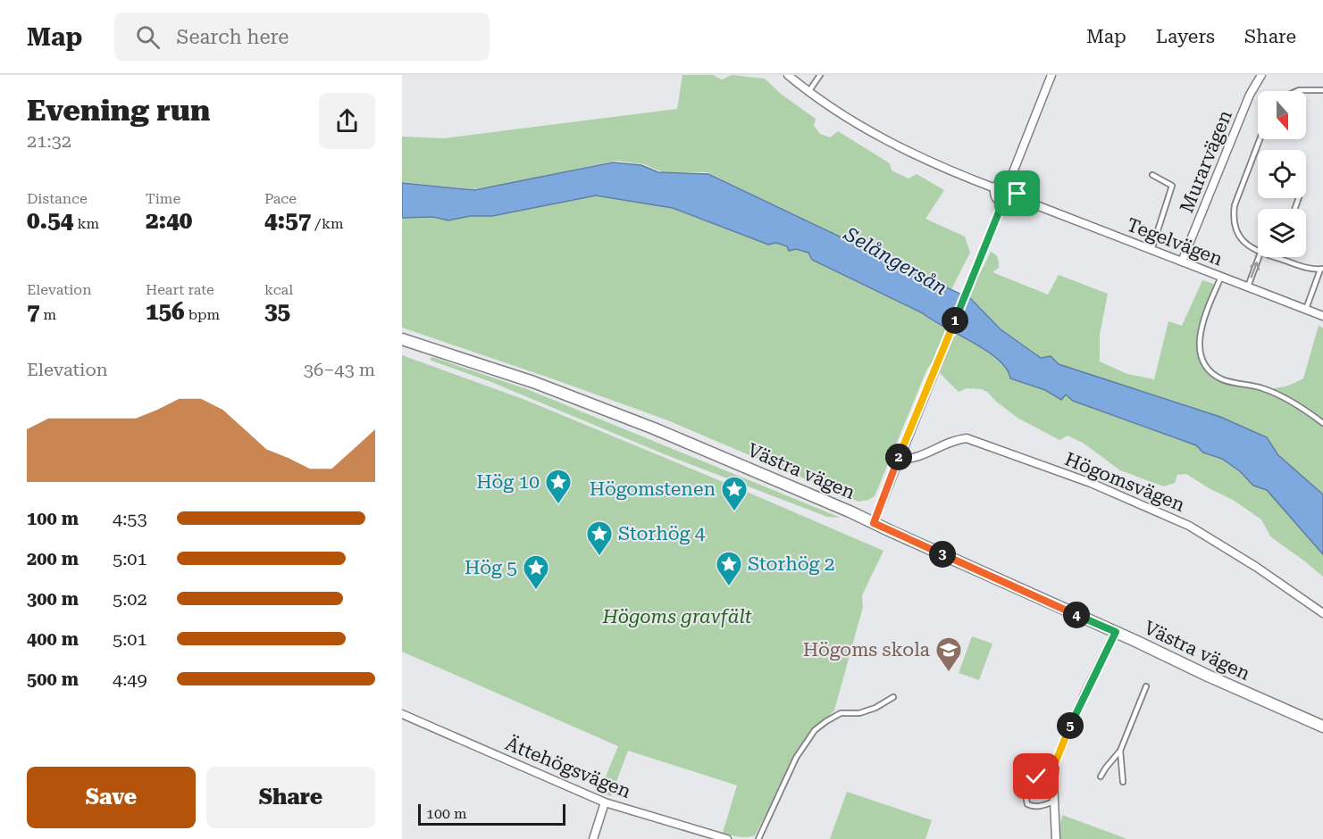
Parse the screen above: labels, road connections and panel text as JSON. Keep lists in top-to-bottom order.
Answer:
{
  "streets": {
    "street": [
      "Murarvägen",
      "Tegelvägen",
      "Västra vägen",
      "Högomsvägen",
      "Ättehögsvägen"
    ]
  },
  "crossings": [
    ["Murarvägen", "Tegelvägen"]
  ],
  "water": ["Selångersån"],
  "parks": ["Högoms gravfält"],
  "places": {
    "place": [
      "Hög 10",
      "Högomstenen",
      "Storhög 4",
      "Storhög 2",
      "Hög 5"
    ],
    "school or university": ["Högoms skola"]
  },
  "scale_bar": "100 m",
  "north": "bottom",
  "page": {
    "header": "Map",
    "search": "Search here",
    "nav": ["Map", "Layers", "Share"],
    "heading": ["Evening run", "21:32"],
    "stats": [
      ["Distance", "0.54 km"],
      ["Time", "2:40"],
      ["Pace", "4:57 /km"],
      ["Elevation", "7 m"],
      ["Heart rate", "156 bpm"],
      ["kcal", "35"]
    ],
    "pins": [
      "1",
      "2",
      "3",
      "4",
      "5"
    ],
    "chart": ["Elevation", "36–43 m"],
    "list": [
      {
        "name": "100 m",
        "note": "4:53"
      },
      {
        "name": "200 m",
        "note": "5:01"
      },
      {
        "name": "300 m",
        "note": "5:02"
      },
      {
        "name": "400 m",
        "note": "5:01"
      },
      {
        "name": "500 m",
        "note": "4:49"
      }
    ],
    "buttons": ["Save", "Share"],
    "scale": "100 m"
  }
}
